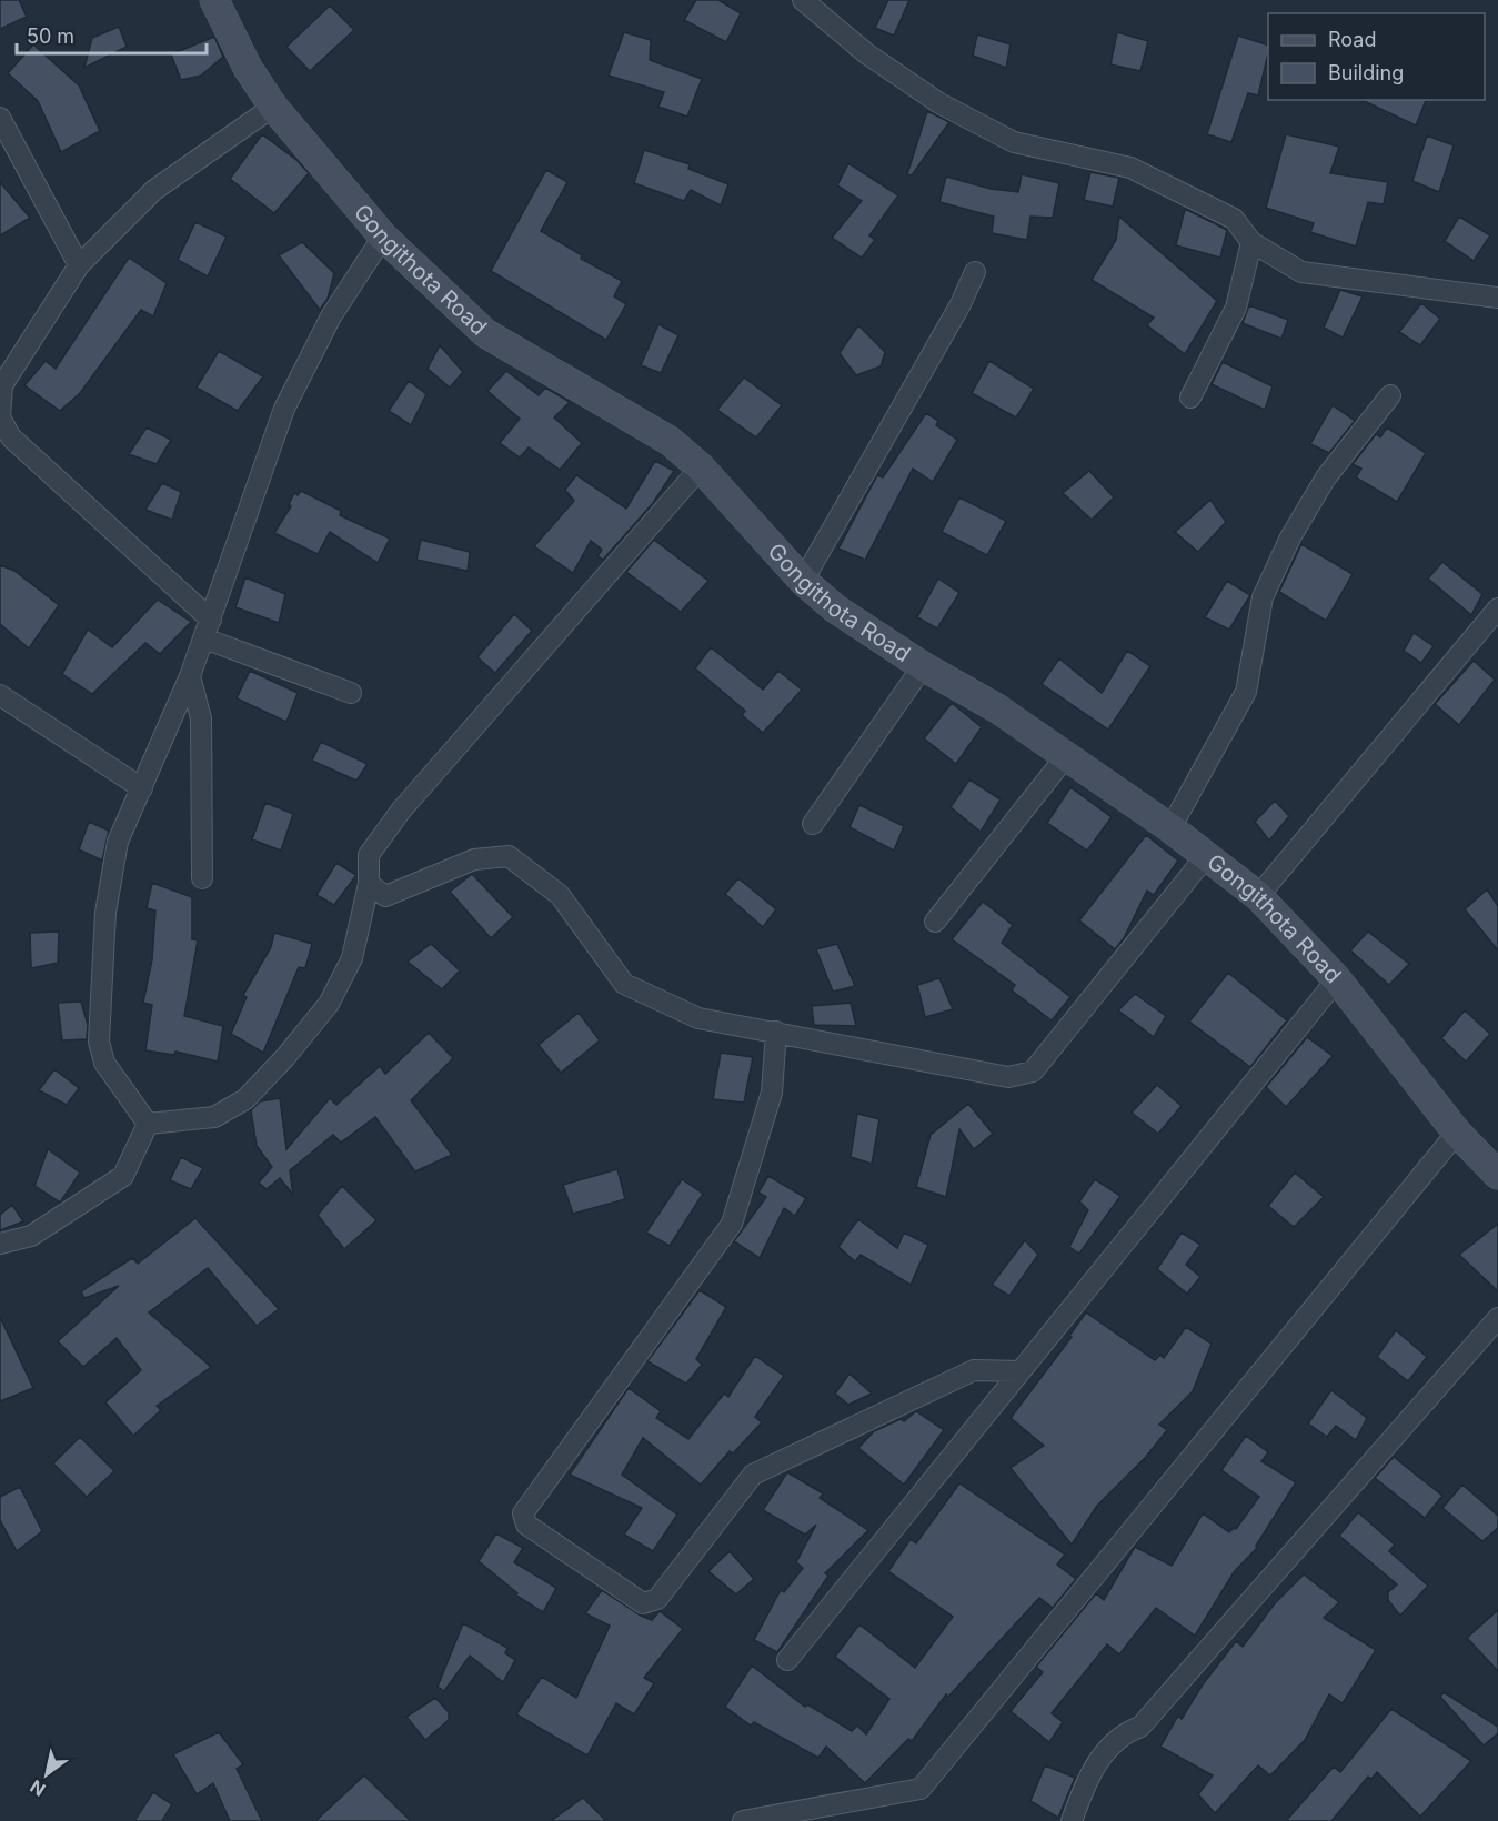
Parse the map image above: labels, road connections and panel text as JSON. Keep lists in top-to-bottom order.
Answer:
{
  "streets": {
    "street": ["Gongithota Road"]
  },
  "legend": ["Road", "Building"],
  "scale_bar": "50 m",
  "north": "bottom left"
}
